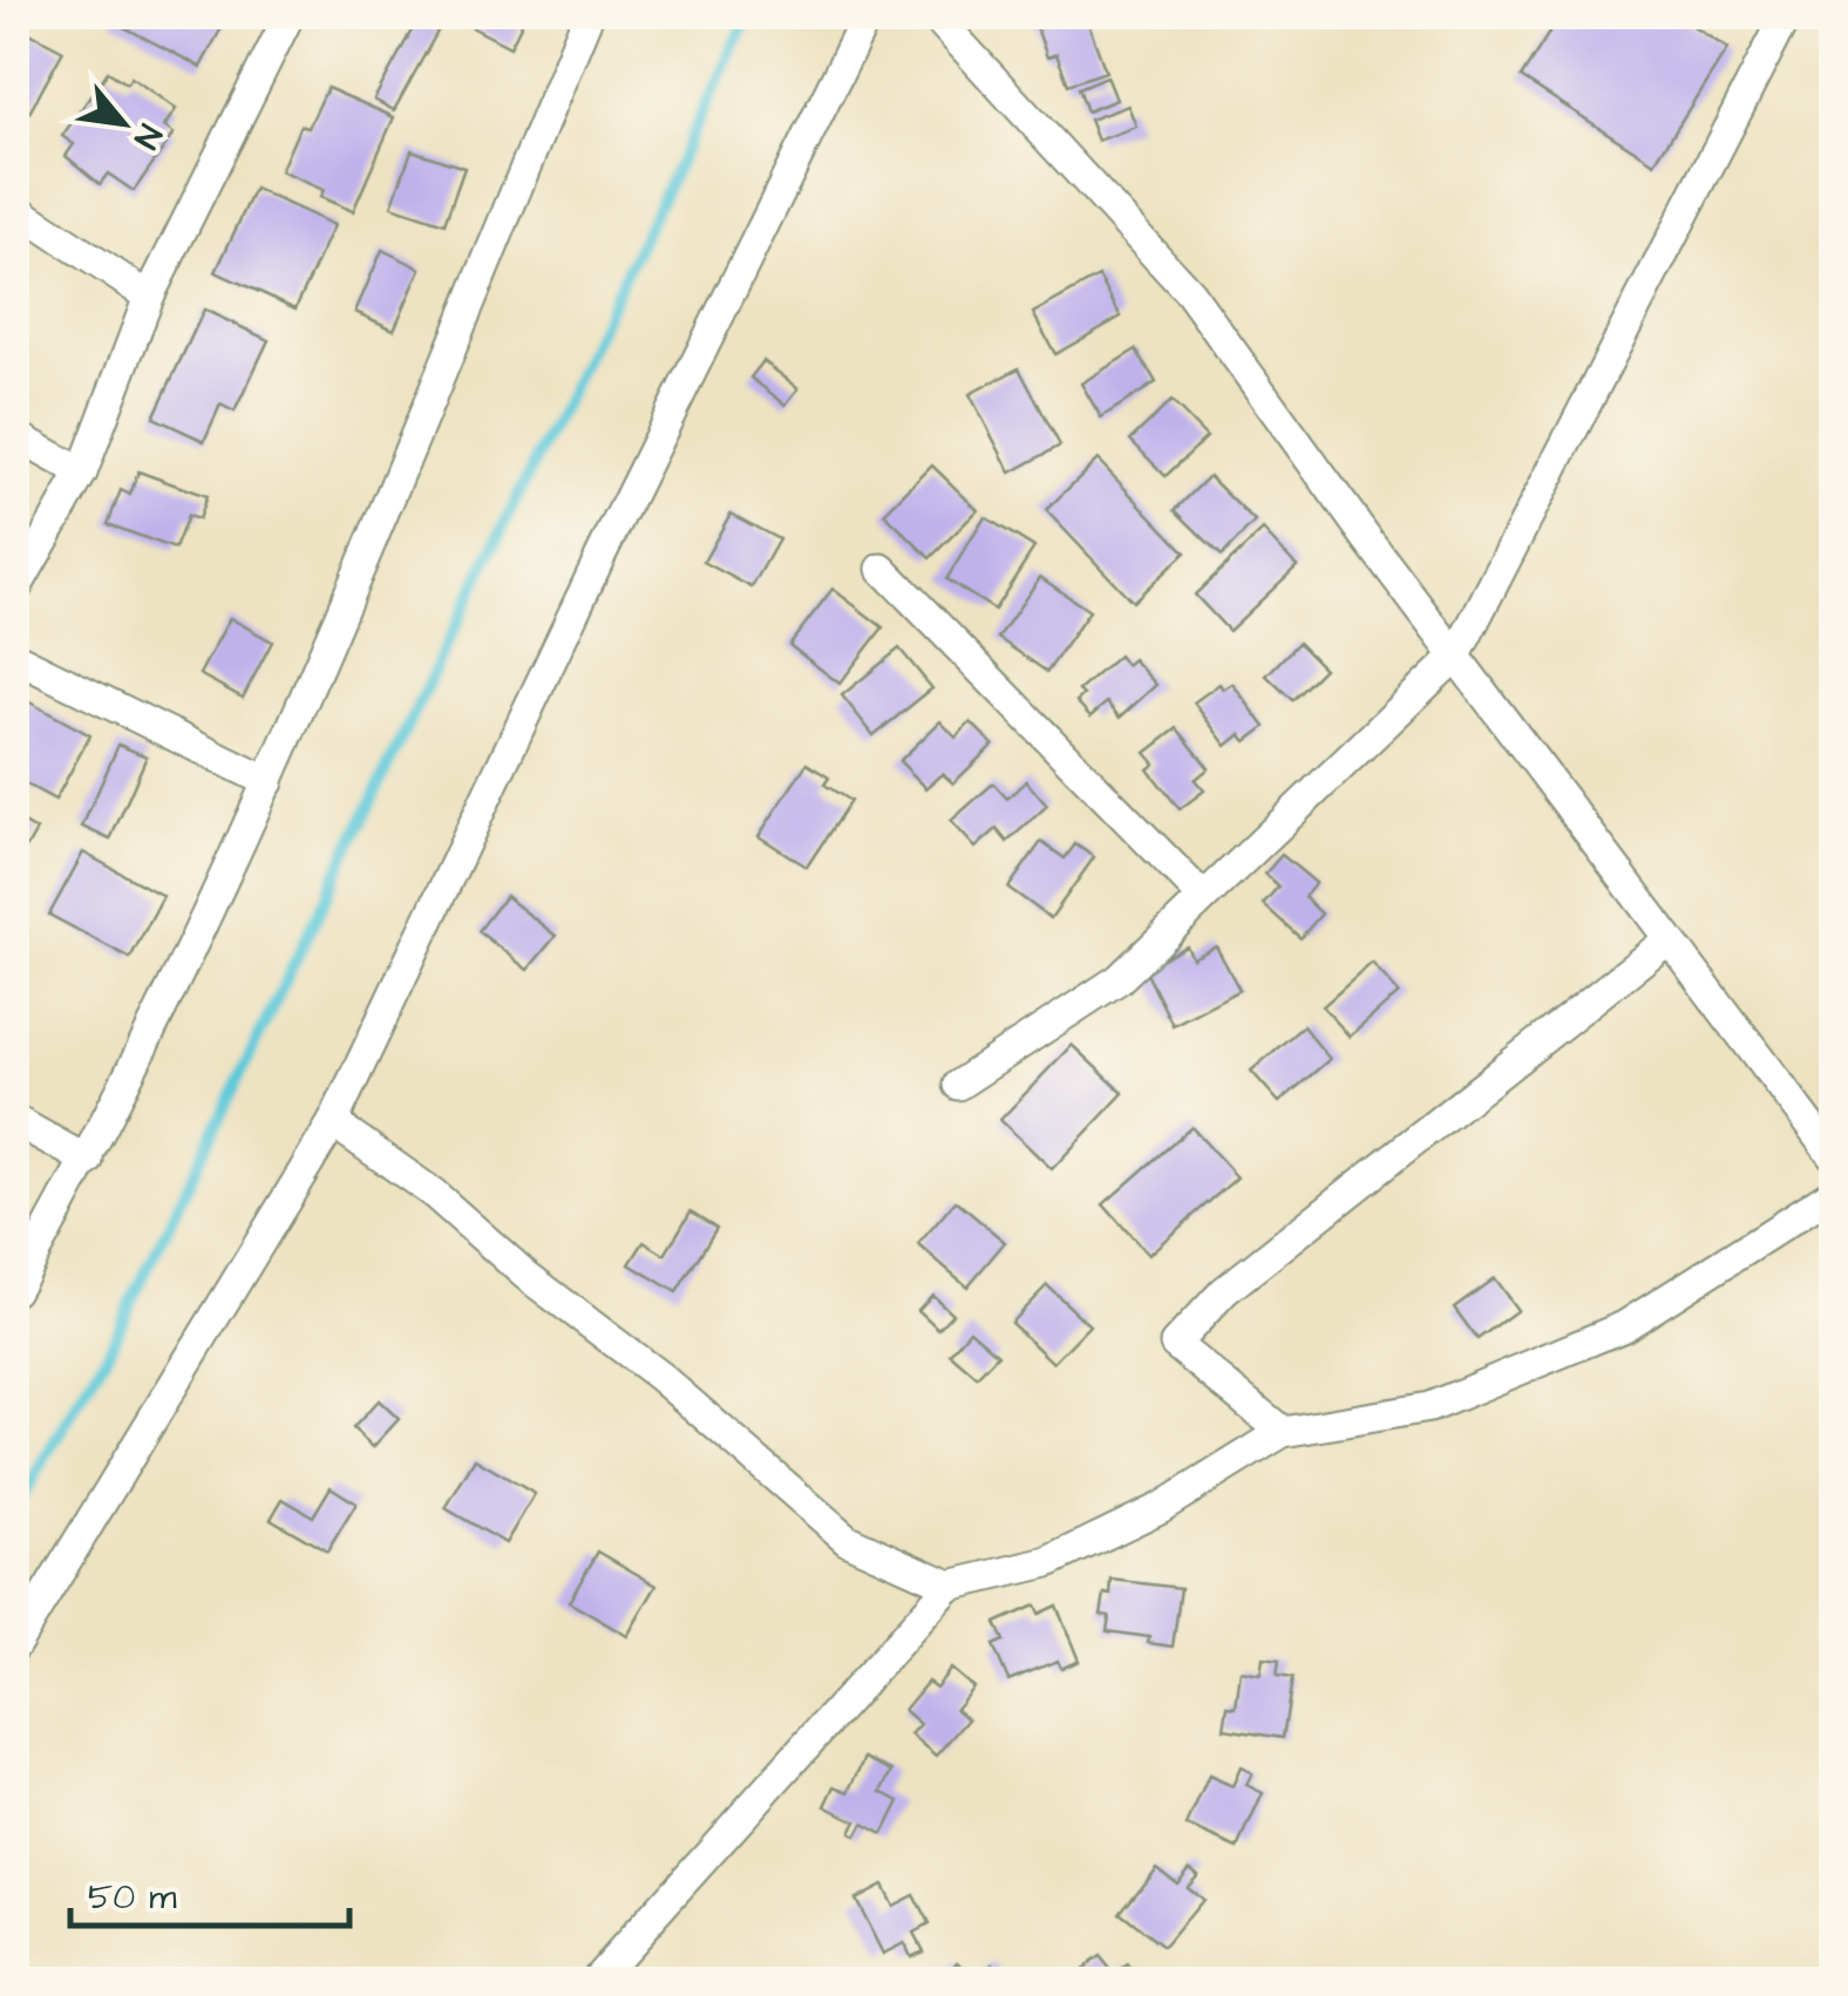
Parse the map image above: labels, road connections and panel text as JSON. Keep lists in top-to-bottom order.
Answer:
{
  "scale_bar": "50 m",
  "north": "bottom right"
}
